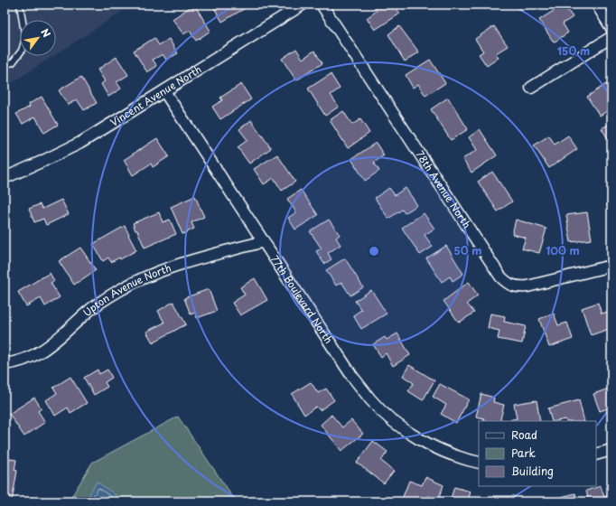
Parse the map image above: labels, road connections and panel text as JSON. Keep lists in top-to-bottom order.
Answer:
{
  "streets": {
    "street": [
      "Vincent Avenue North",
      "78th Avenue North",
      "Upton Avenue North",
      "77th Boulevard North"
    ]
  },
  "crossings": [
    ["Vincent Avenue North", "77th Boulevard North"],
    ["Upton Avenue North", "77th Boulevard North"]
  ],
  "legend": ["Road", "Park", "Building"],
  "north": "top right",
  "rings": ["150 m", "50 m", "100 m"]
}
